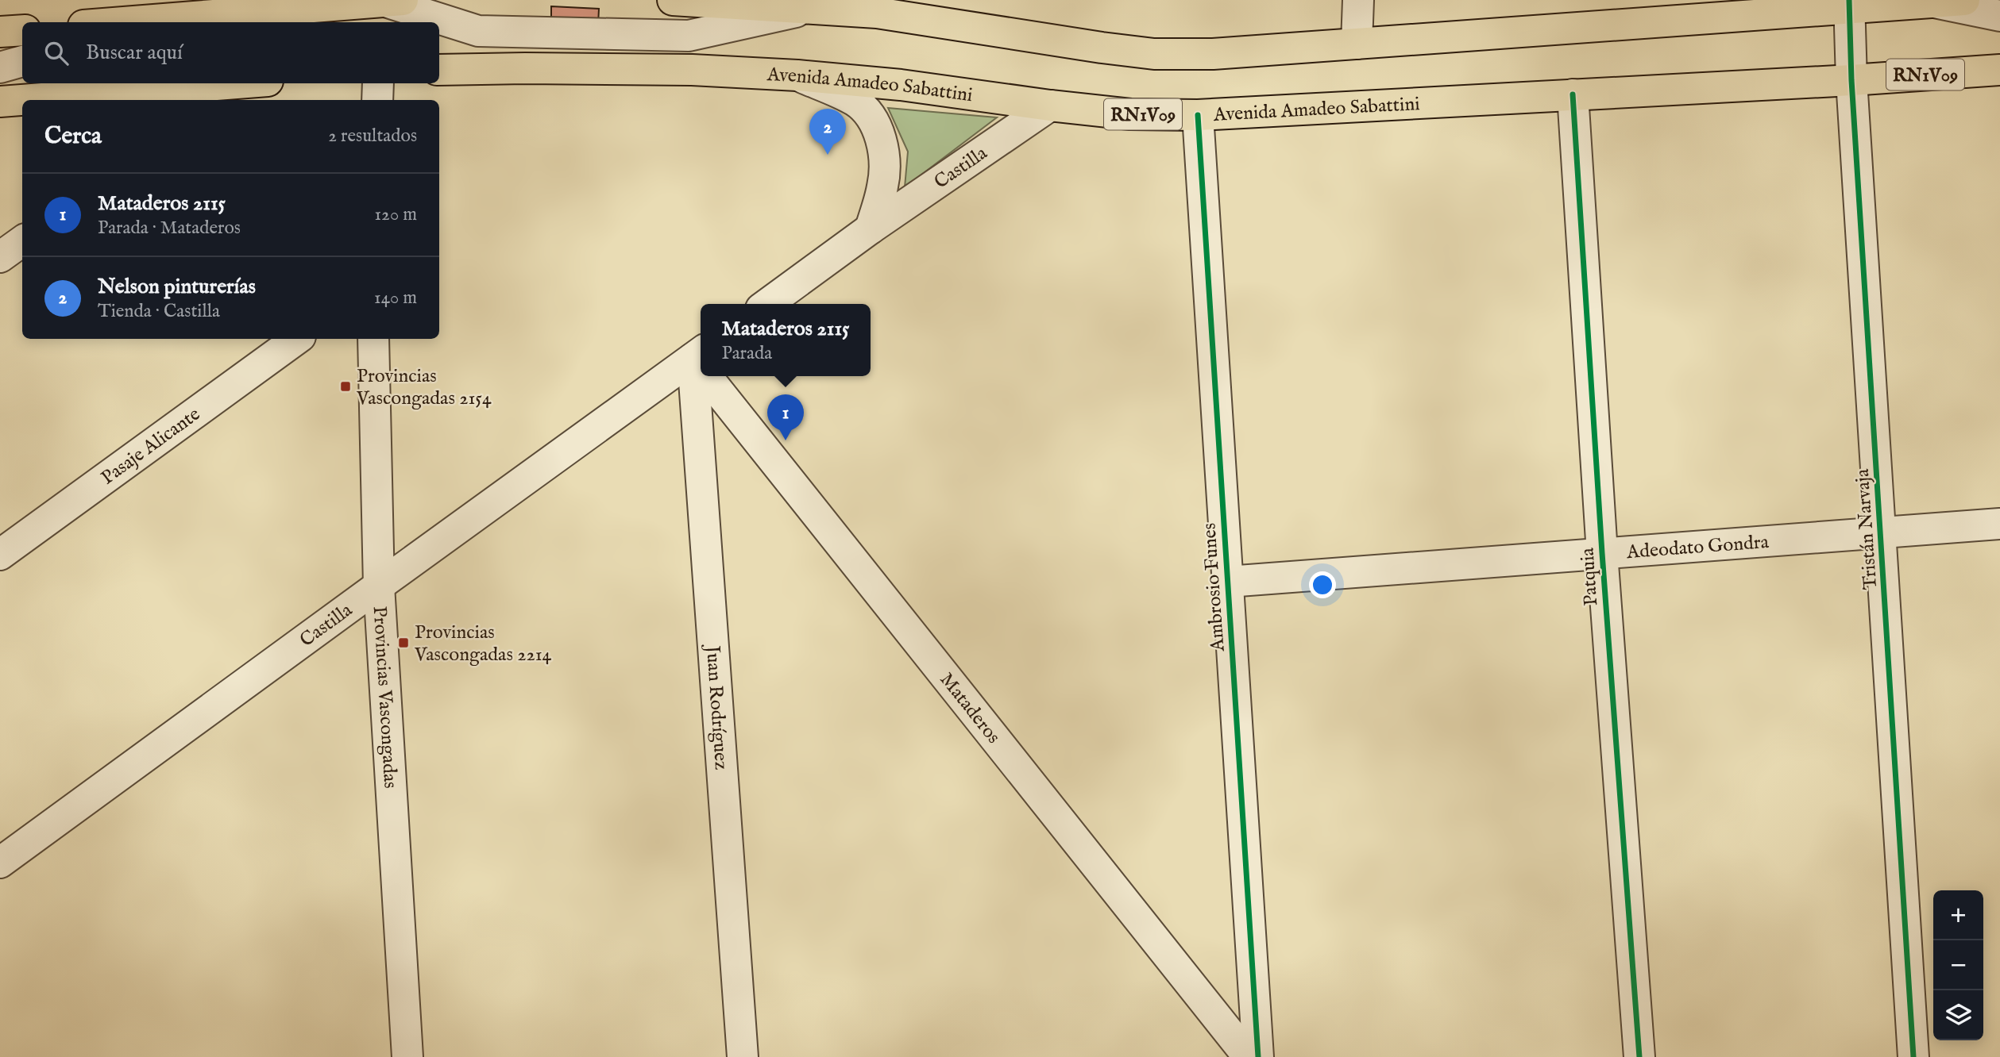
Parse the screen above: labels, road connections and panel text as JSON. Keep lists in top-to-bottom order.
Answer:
{
  "streets": {
    "main road": ["RN1V09", "Avenida Amadeo Sabattini"],
    "street": [
      "Castilla",
      "Pasaje Alicante",
      "Tristán Narvaja",
      "Adeodato Gondra",
      "Patquia",
      "Ambrosio Funes",
      "Provincias Vascongadas",
      "Juan Rodríguez",
      "Mataderos"
    ]
  },
  "crossings": [
    ["Avenida Amadeo Sabattini", "Castilla"],
    ["Avenida Amadeo Sabattini", "Tristán Narvaja"],
    ["Avenida Amadeo Sabattini", "Patquia"],
    ["Avenida Amadeo Sabattini", "Ambrosio Funes"],
    ["Castilla", "Provincias Vascongadas"],
    ["Castilla", "Juan Rodríguez"],
    ["Tristán Narvaja", "Adeodato Gondra"],
    ["Adeodato Gondra", "Patquia"],
    ["Adeodato Gondra", "Ambrosio Funes"]
  ],
  "places": {
    "transit": ["Provincias Vascongadas 2154", "Provincias Vascongadas 2214"]
  },
  "page": {
    "search": "Buscar aquí",
    "heading": ["Cerca", "2 resultados"],
    "pins": ["2", "1"],
    "list": [
      {
        "mark": "1",
        "name": "Mataderos 2115",
        "note": "Parada · Mataderos",
        "value": "120 m"
      },
      {
        "mark": "2",
        "name": "Nelson pinturerías",
        "note": "Tienda · Castilla",
        "value": "140 m"
      }
    ],
    "popup": ["Mataderos 2115", "Parada"],
    "map_buttons": ["+", "−"]
  }
}
